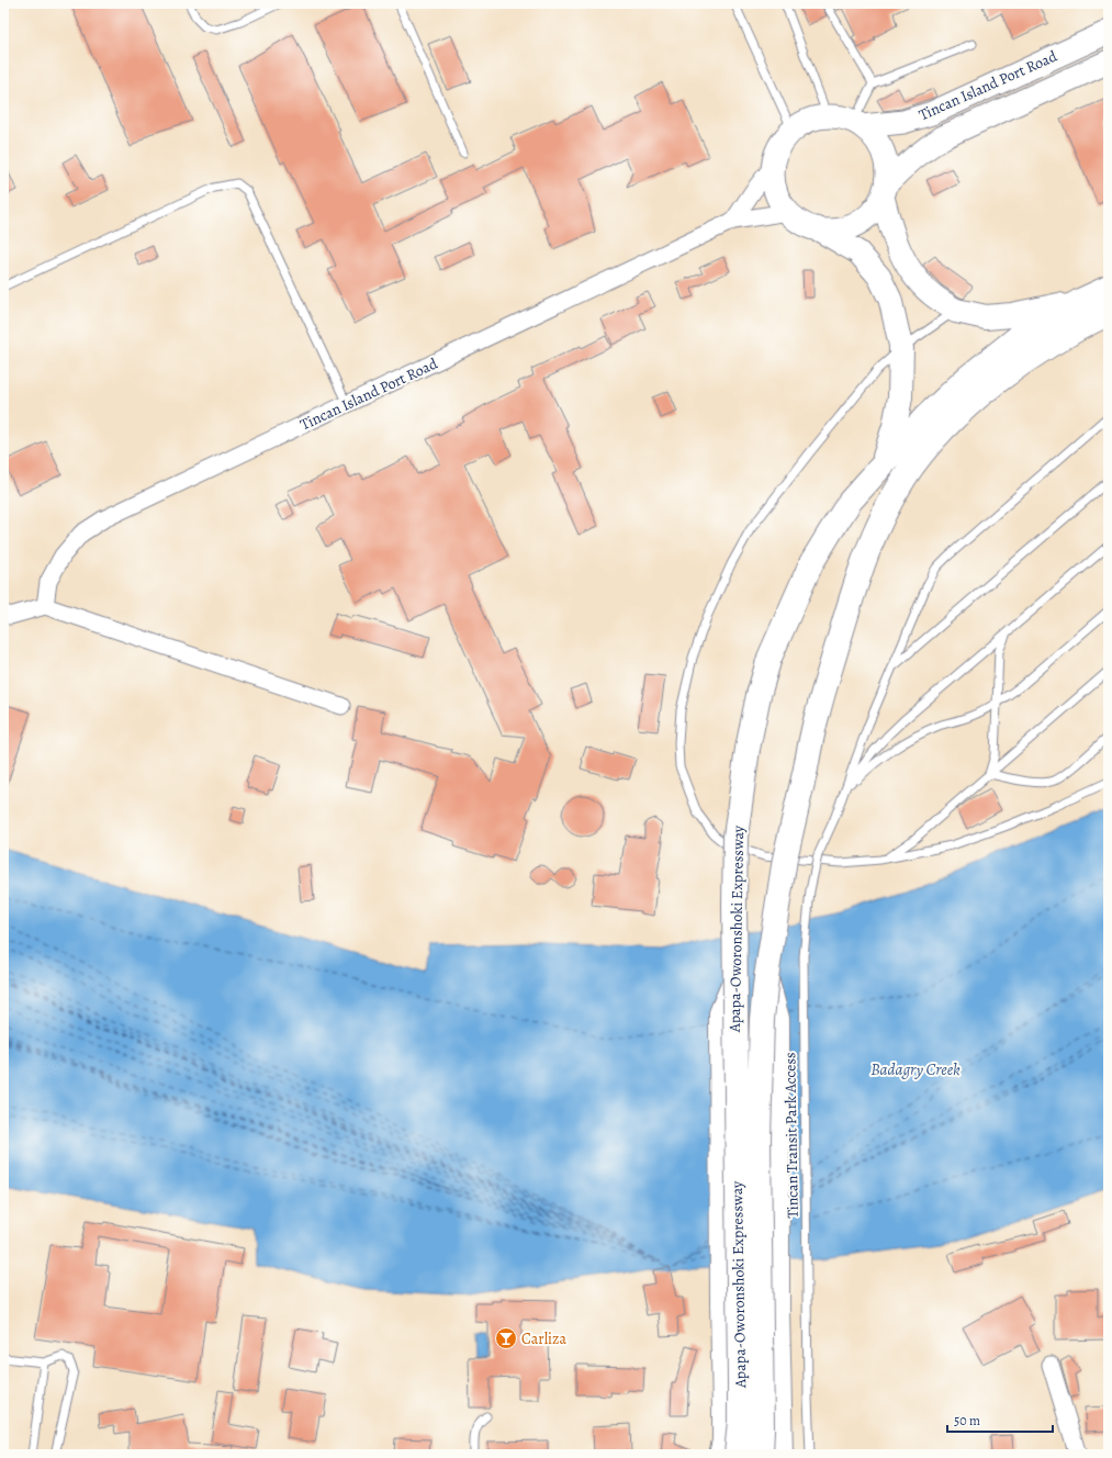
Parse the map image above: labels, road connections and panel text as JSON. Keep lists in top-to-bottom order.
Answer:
{
  "streets": {
    "highway": ["Apapa-Oworonshoki Expressway"],
    "street": ["Tincan Island Port Road"],
    "lane": ["Tincan Transit Park Access"]
  },
  "water": ["Badagry Creek"],
  "places": {
    "bar": ["Carliza"]
  },
  "scale_bar": "50 m"
}
